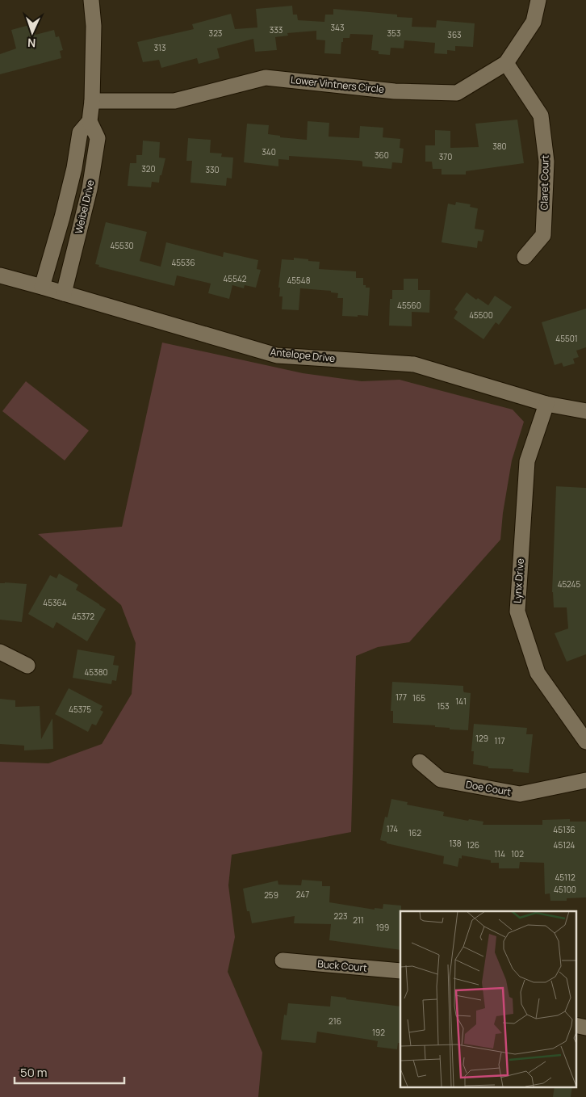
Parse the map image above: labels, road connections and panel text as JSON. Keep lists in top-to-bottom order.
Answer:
{
  "streets": {
    "street": [
      "Lower Vintners Circle",
      "Claret Court",
      "Weibel Drive",
      "Antelope Drive",
      "Lynx Drive",
      "Doe Court",
      "Buck Court"
    ]
  },
  "crossings": [
    ["Lower Vintners Circle", "Claret Court"],
    ["Lower Vintners Circle", "Weibel Drive"],
    ["Weibel Drive", "Antelope Drive"],
    ["Antelope Drive", "Lynx Drive"]
  ],
  "house_numbers": [
    "343",
    "333",
    "323",
    "353",
    "363",
    "313",
    "380",
    "340",
    "360",
    "370",
    "320",
    "330",
    "45530",
    "45536",
    "45542",
    "45548",
    "45560",
    "45500",
    "45501",
    "45245",
    "45364",
    "45372",
    "45380",
    "177",
    "165",
    "141",
    "153",
    "45375",
    "129",
    "117",
    "174",
    "45136",
    "162",
    "138",
    "126",
    "45124",
    "114",
    "102",
    "45112",
    "45100",
    "247",
    "259",
    "223",
    "211",
    "199",
    "216",
    "192"
  ],
  "scale_bar": "50 m",
  "north": "bottom"
}
